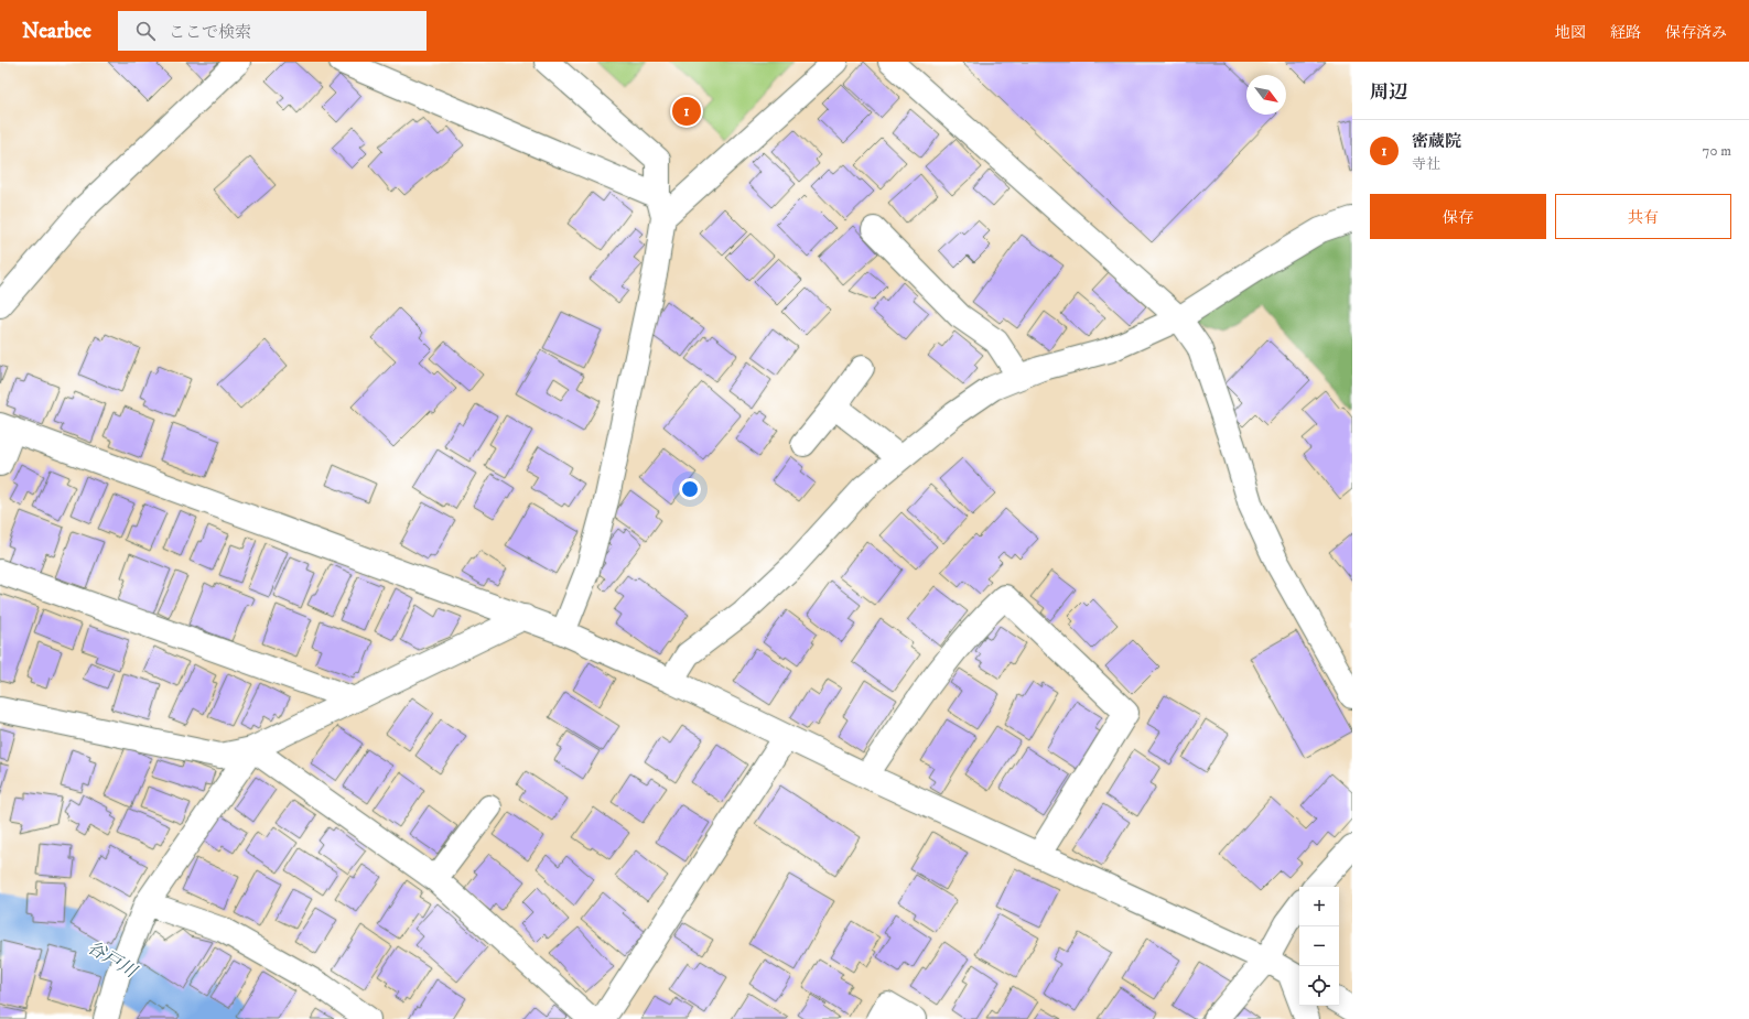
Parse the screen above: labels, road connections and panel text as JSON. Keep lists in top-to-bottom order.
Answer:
{
  "water": ["谷戸川"],
  "north": "bottom right",
  "page": {
    "header": "Nearbee",
    "search": "ここで検索",
    "nav": ["地図", "経路", "保存済み"],
    "heading": "周辺",
    "pins": "1",
    "list": [
      {
        "mark": "1",
        "name": "密蔵院",
        "note": "寺社",
        "value": "70 m"
      }
    ],
    "buttons": ["保存", "共有"],
    "map_buttons": ["+", "−"]
  }
}
